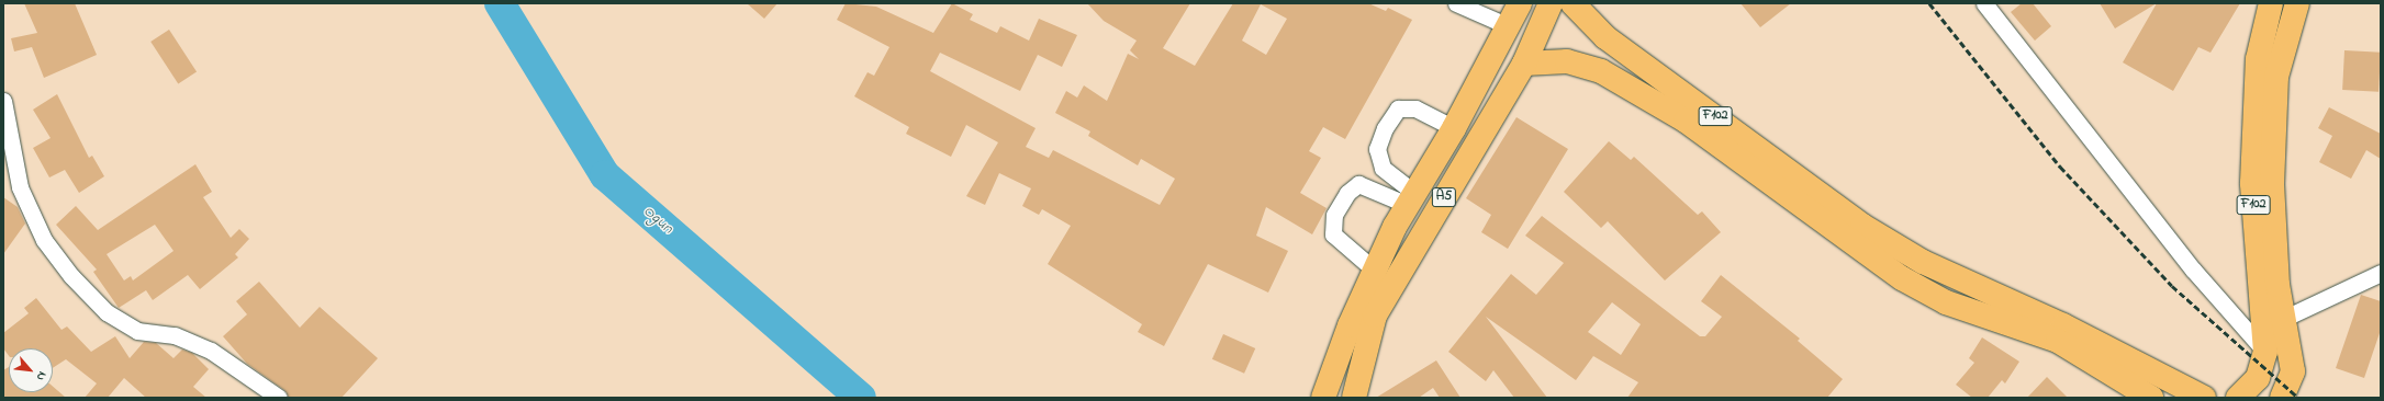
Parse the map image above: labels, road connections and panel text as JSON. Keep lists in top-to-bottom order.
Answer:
{
  "streets": {
    "main road": ["F102", "A5"]
  },
  "water": ["Ogun"],
  "north": "bottom right"
}
